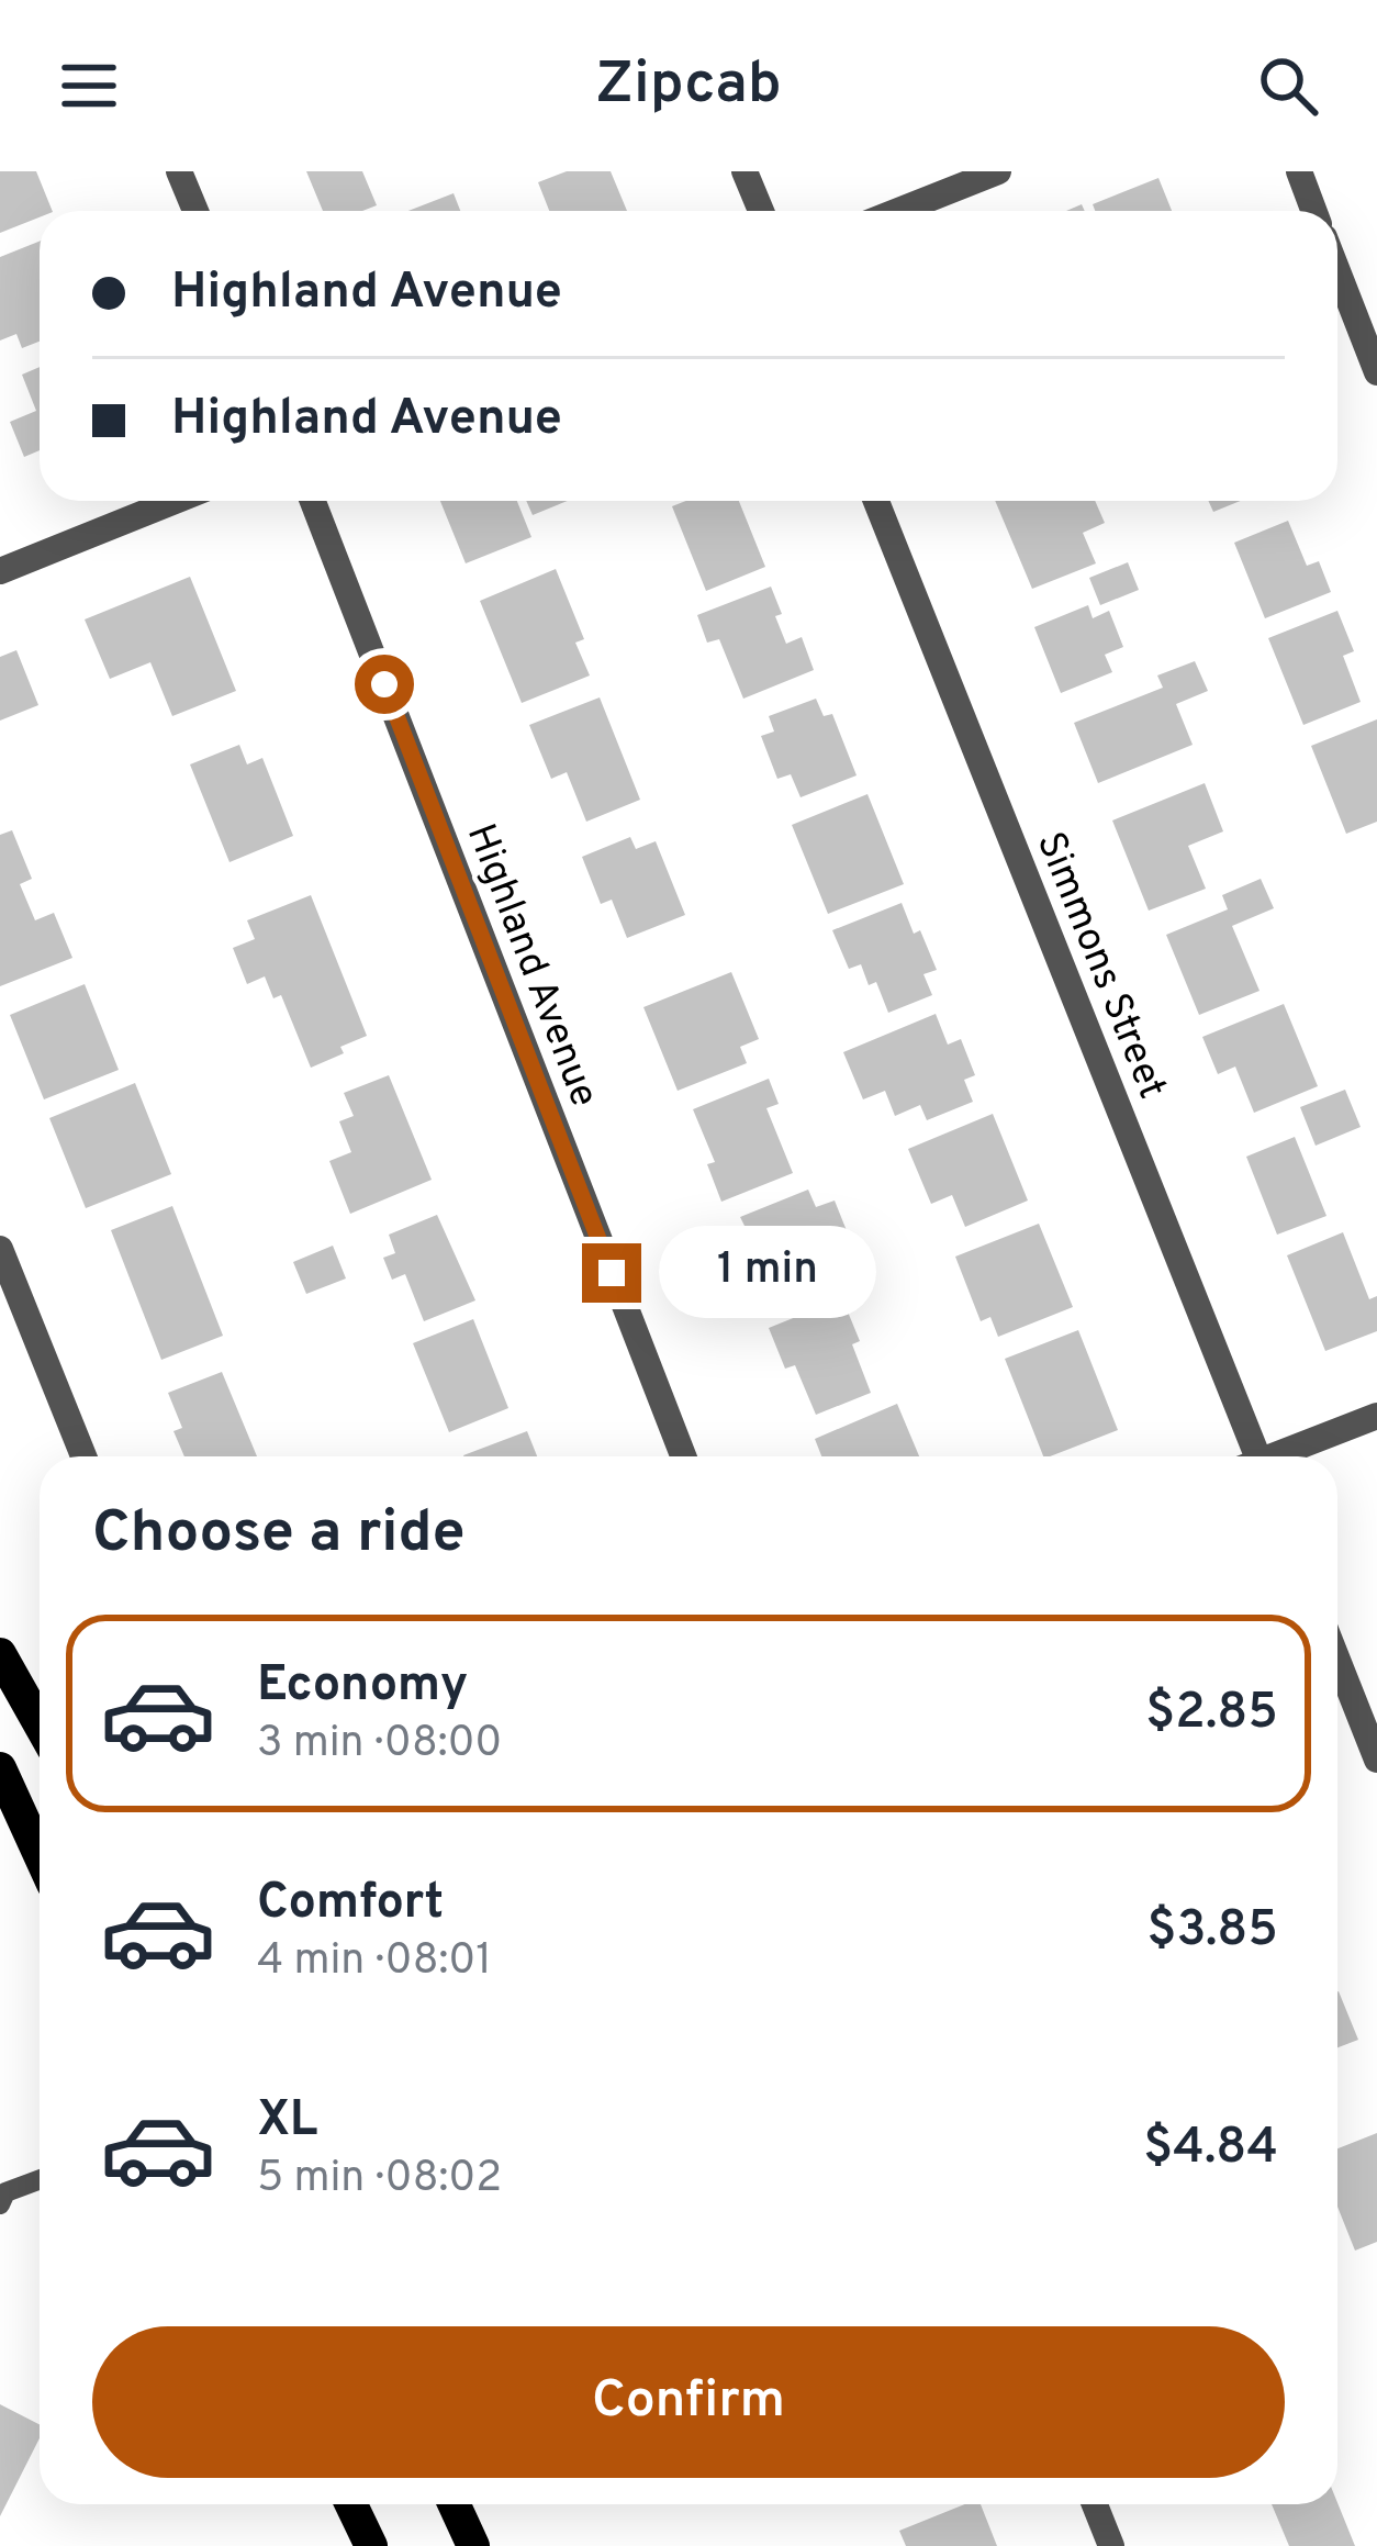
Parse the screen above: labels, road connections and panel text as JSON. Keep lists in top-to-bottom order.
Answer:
{
  "streets": {
    "street": ["Highland Avenue", "Simmons Street"]
  },
  "page": {
    "header": "Zipcab",
    "banner": ["Highland Avenue", "Highland Avenue"],
    "bubble": "1 min",
    "heading": "Choose a ride",
    "list": [
      {
        "name": "Economy",
        "note": "3 min · 08:00",
        "value": "$2.85"
      },
      {
        "name": "Comfort",
        "note": "4 min · 08:01",
        "value": "$3.85"
      },
      {
        "name": "XL",
        "note": "5 min · 08:02",
        "value": "$4.84"
      }
    ],
    "buttons": "Confirm"
  }
}
